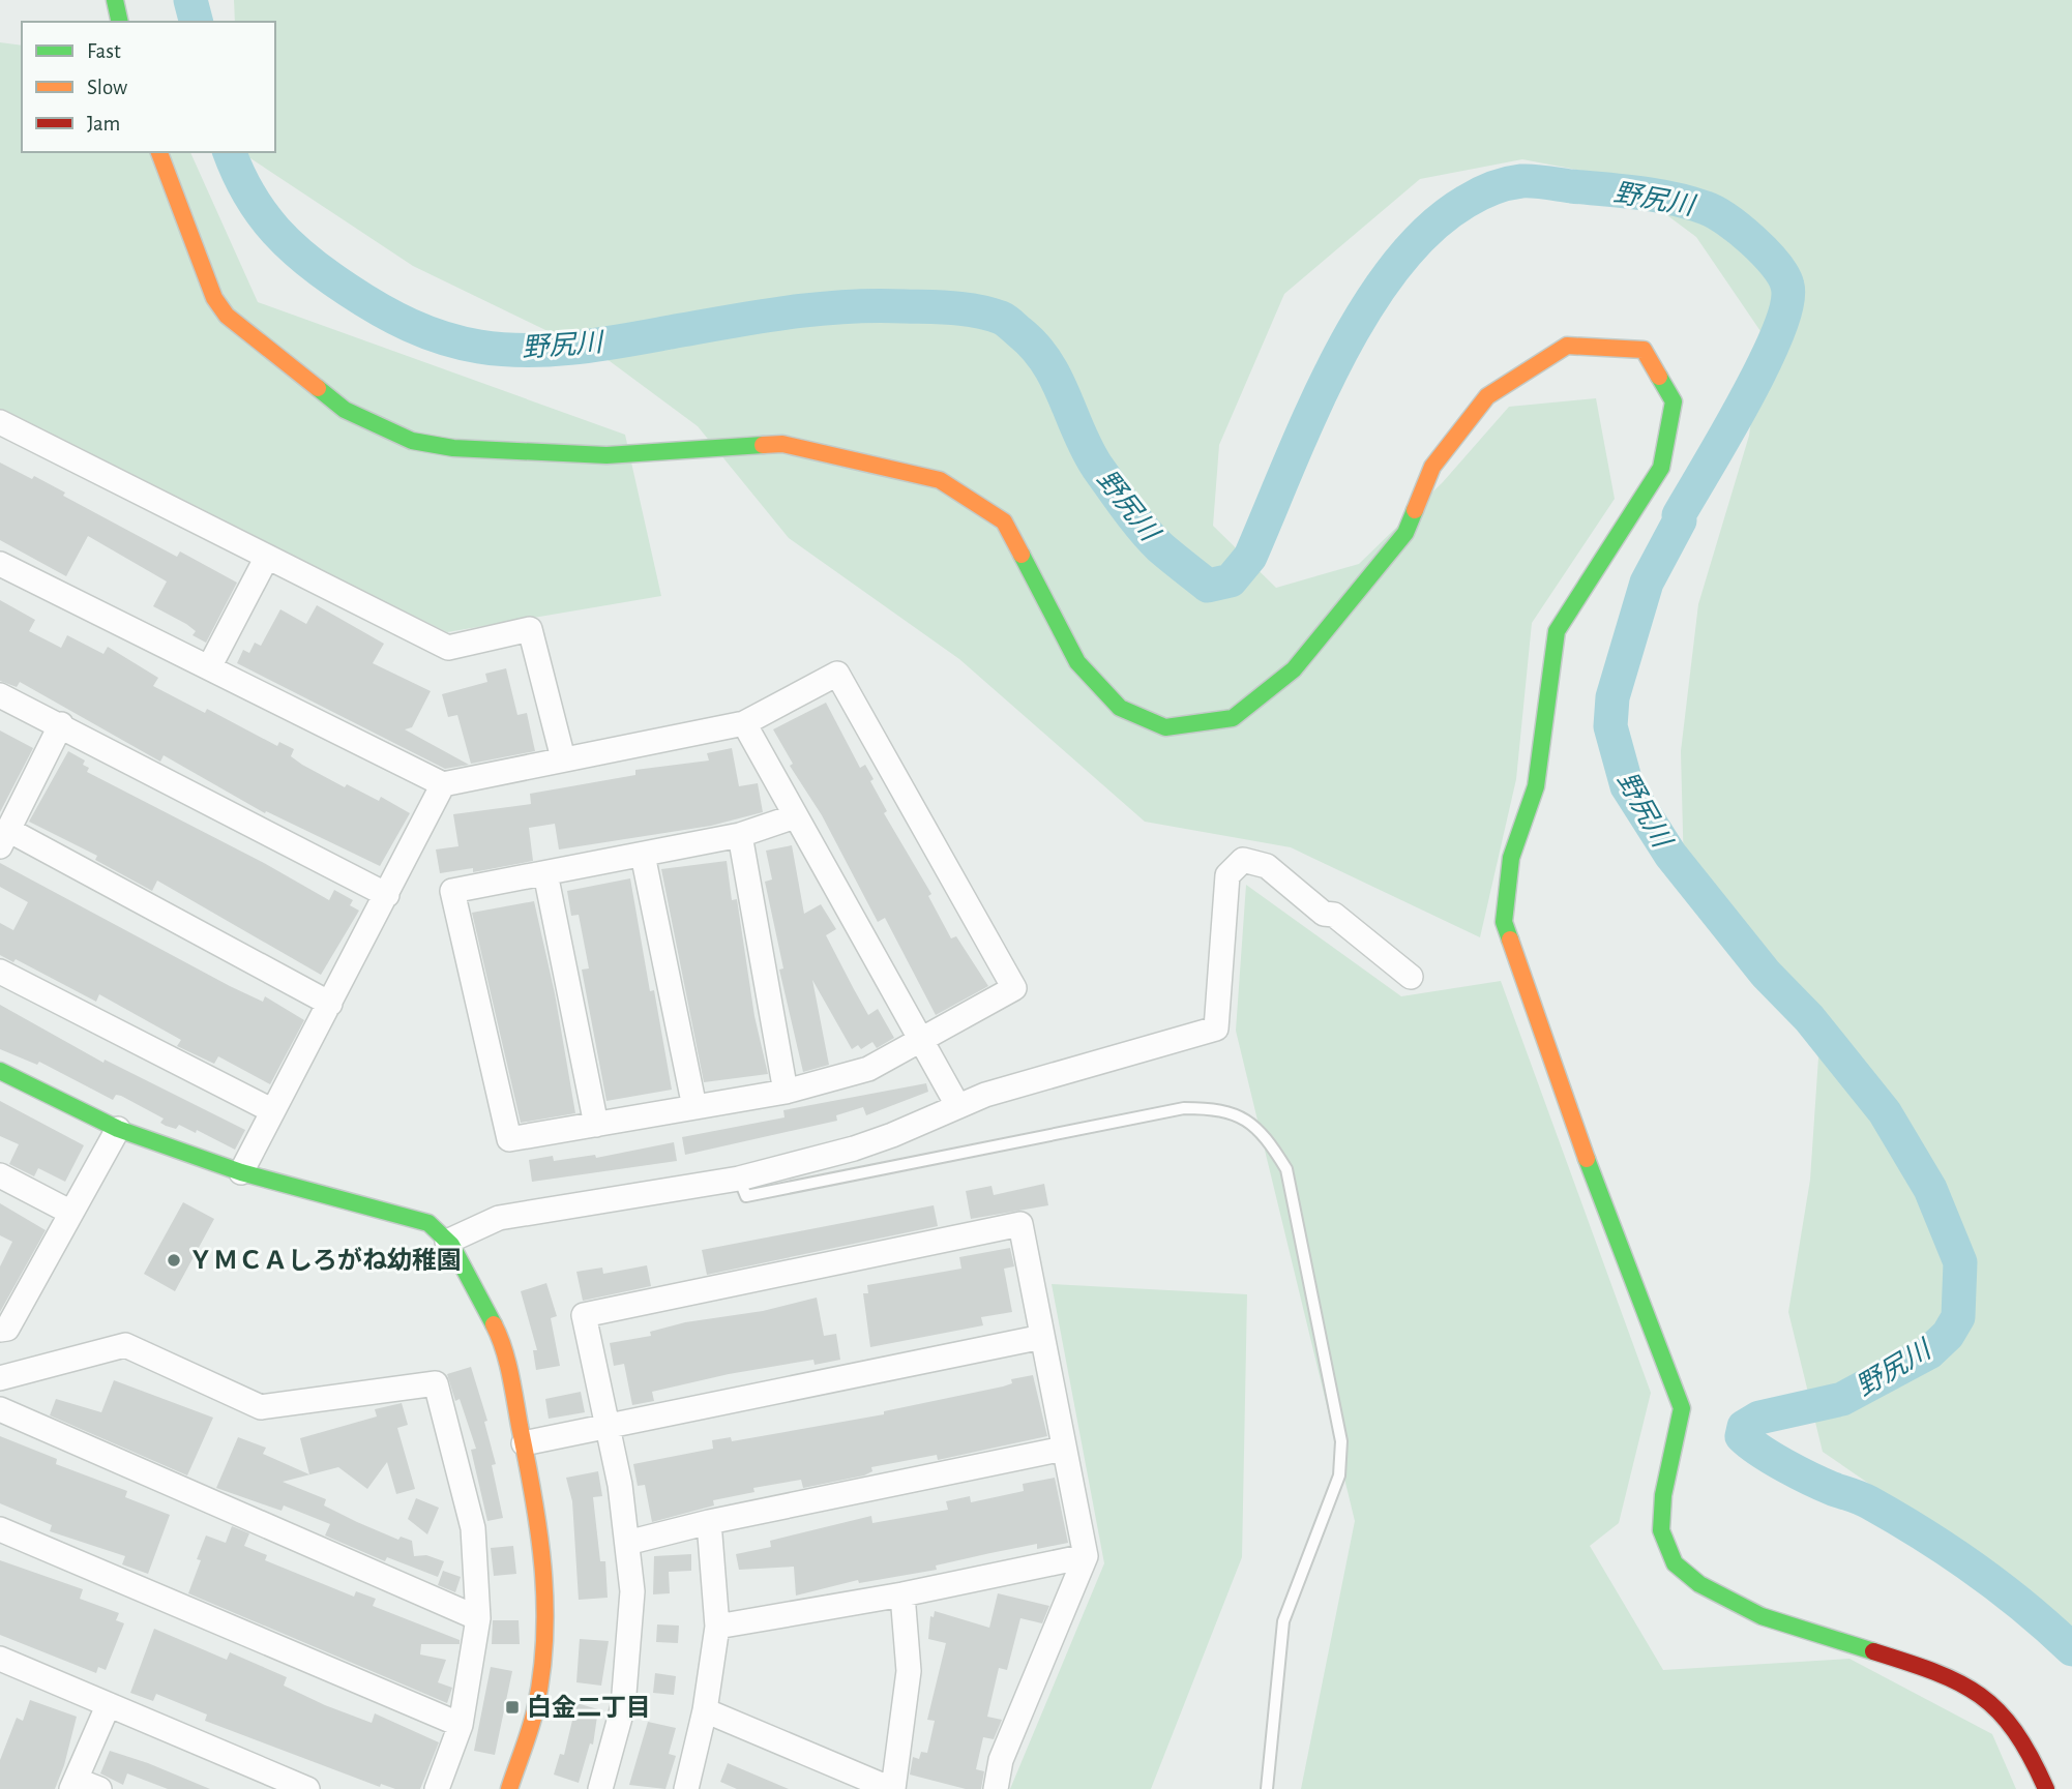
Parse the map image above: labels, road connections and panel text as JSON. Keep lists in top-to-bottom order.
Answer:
{
  "water": ["野尻川"],
  "places": {
    "other": ["ＹＭＣＡしろがね幼稚園"],
    "transit": ["白金二丁目"]
  },
  "legend": ["Fast", "Slow", "Jam"]
}
